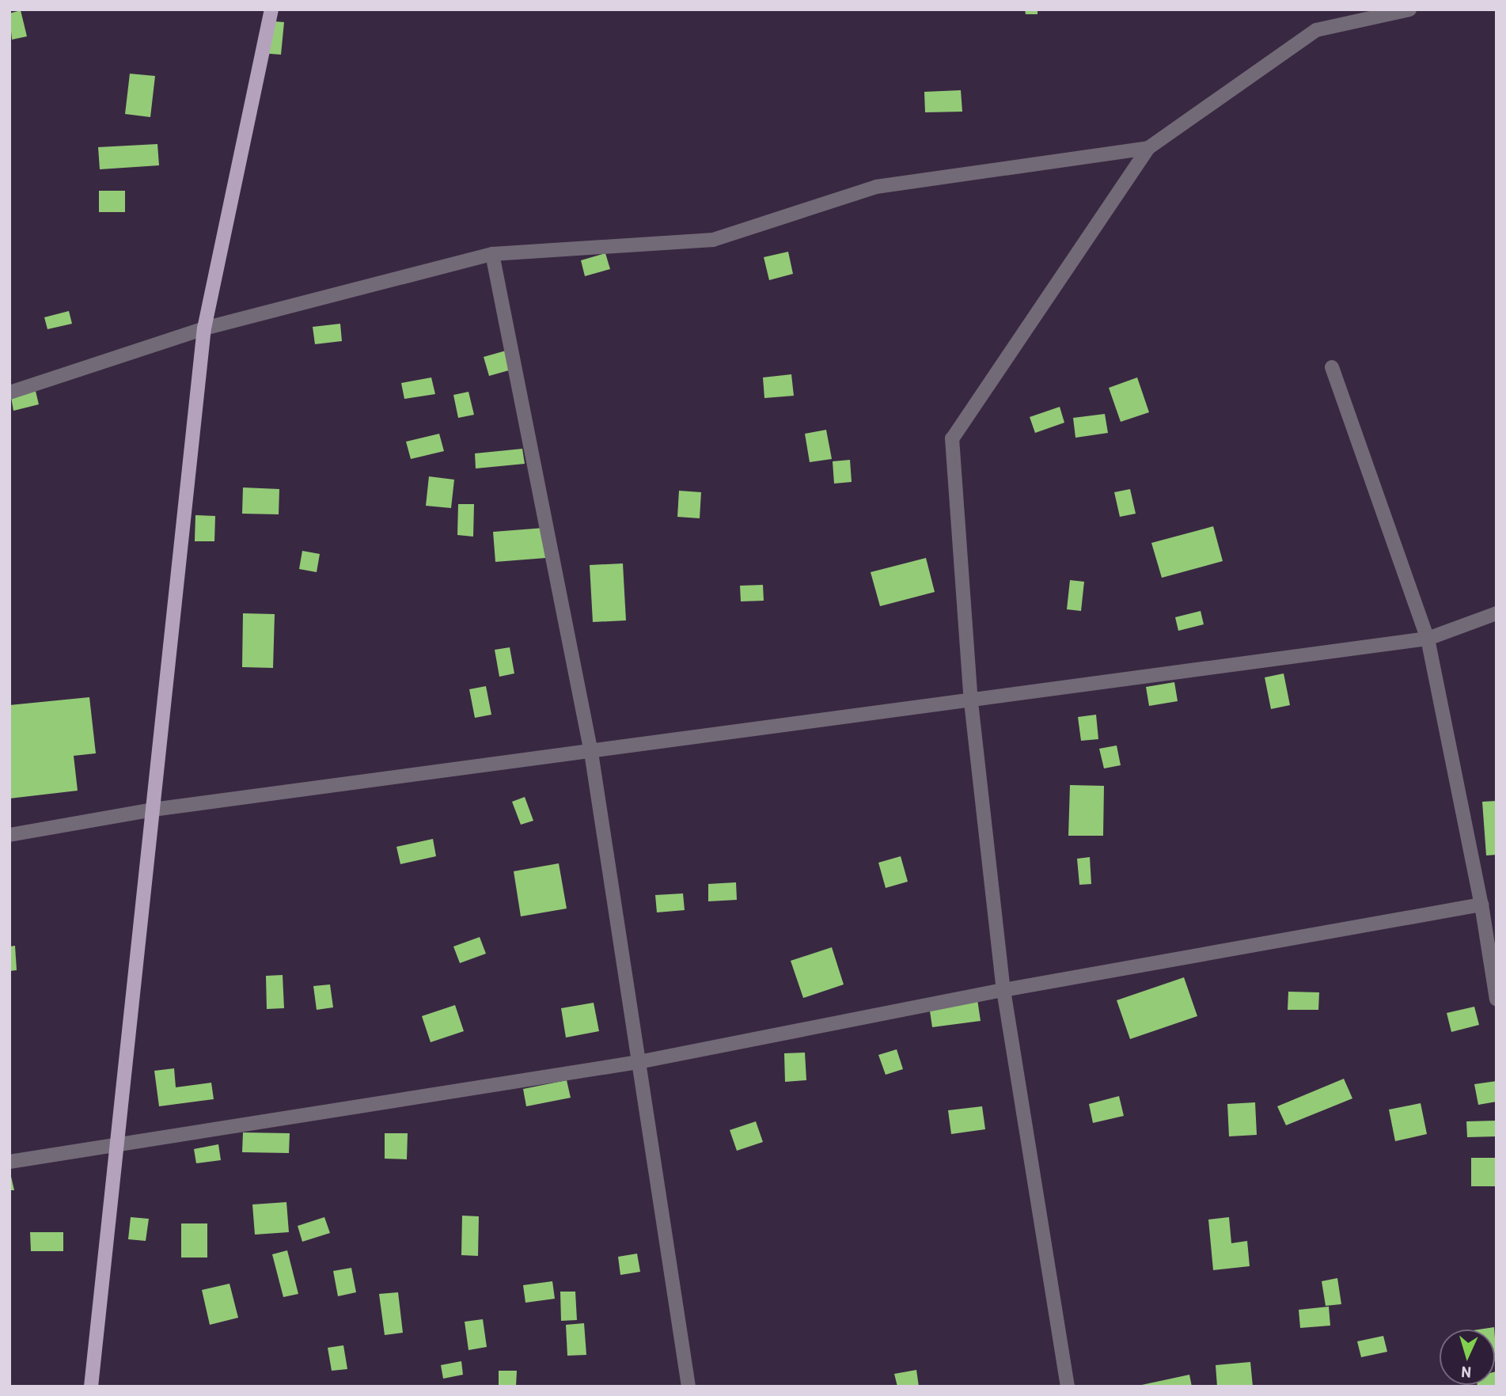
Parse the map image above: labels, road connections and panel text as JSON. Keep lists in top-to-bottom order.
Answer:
{
  "north": "bottom"
}
